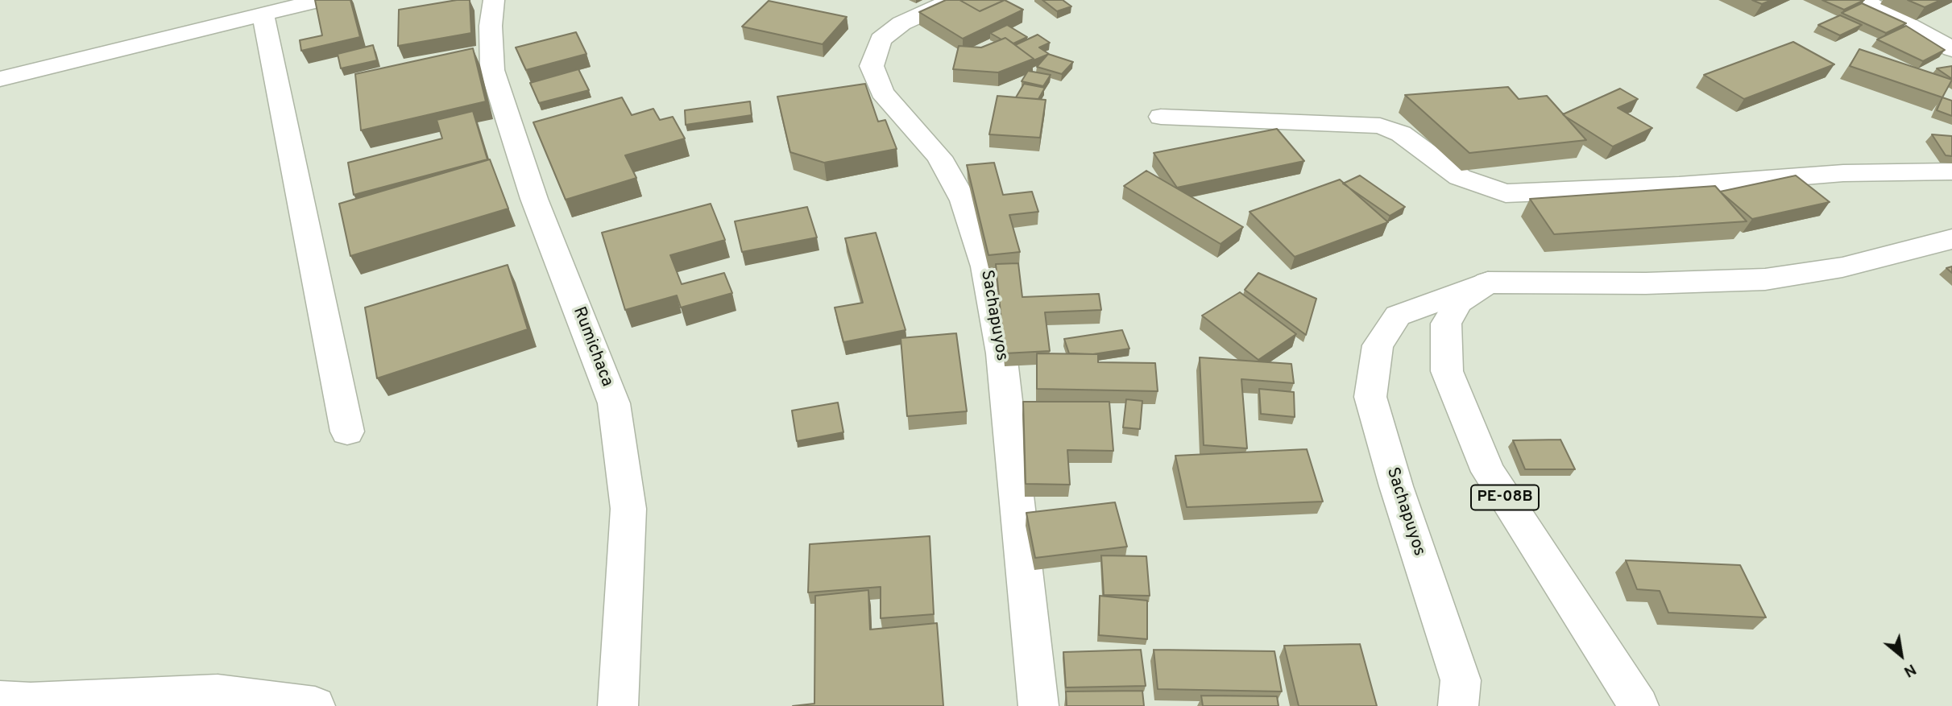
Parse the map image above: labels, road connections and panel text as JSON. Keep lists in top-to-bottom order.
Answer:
{
  "streets": {
    "main road": ["Sachapuyos", "Rumichaca", "PE-08B"]
  },
  "crossings": [
    ["Sachapuyos", "PE-08B"]
  ],
  "north": "bottom right"
}
